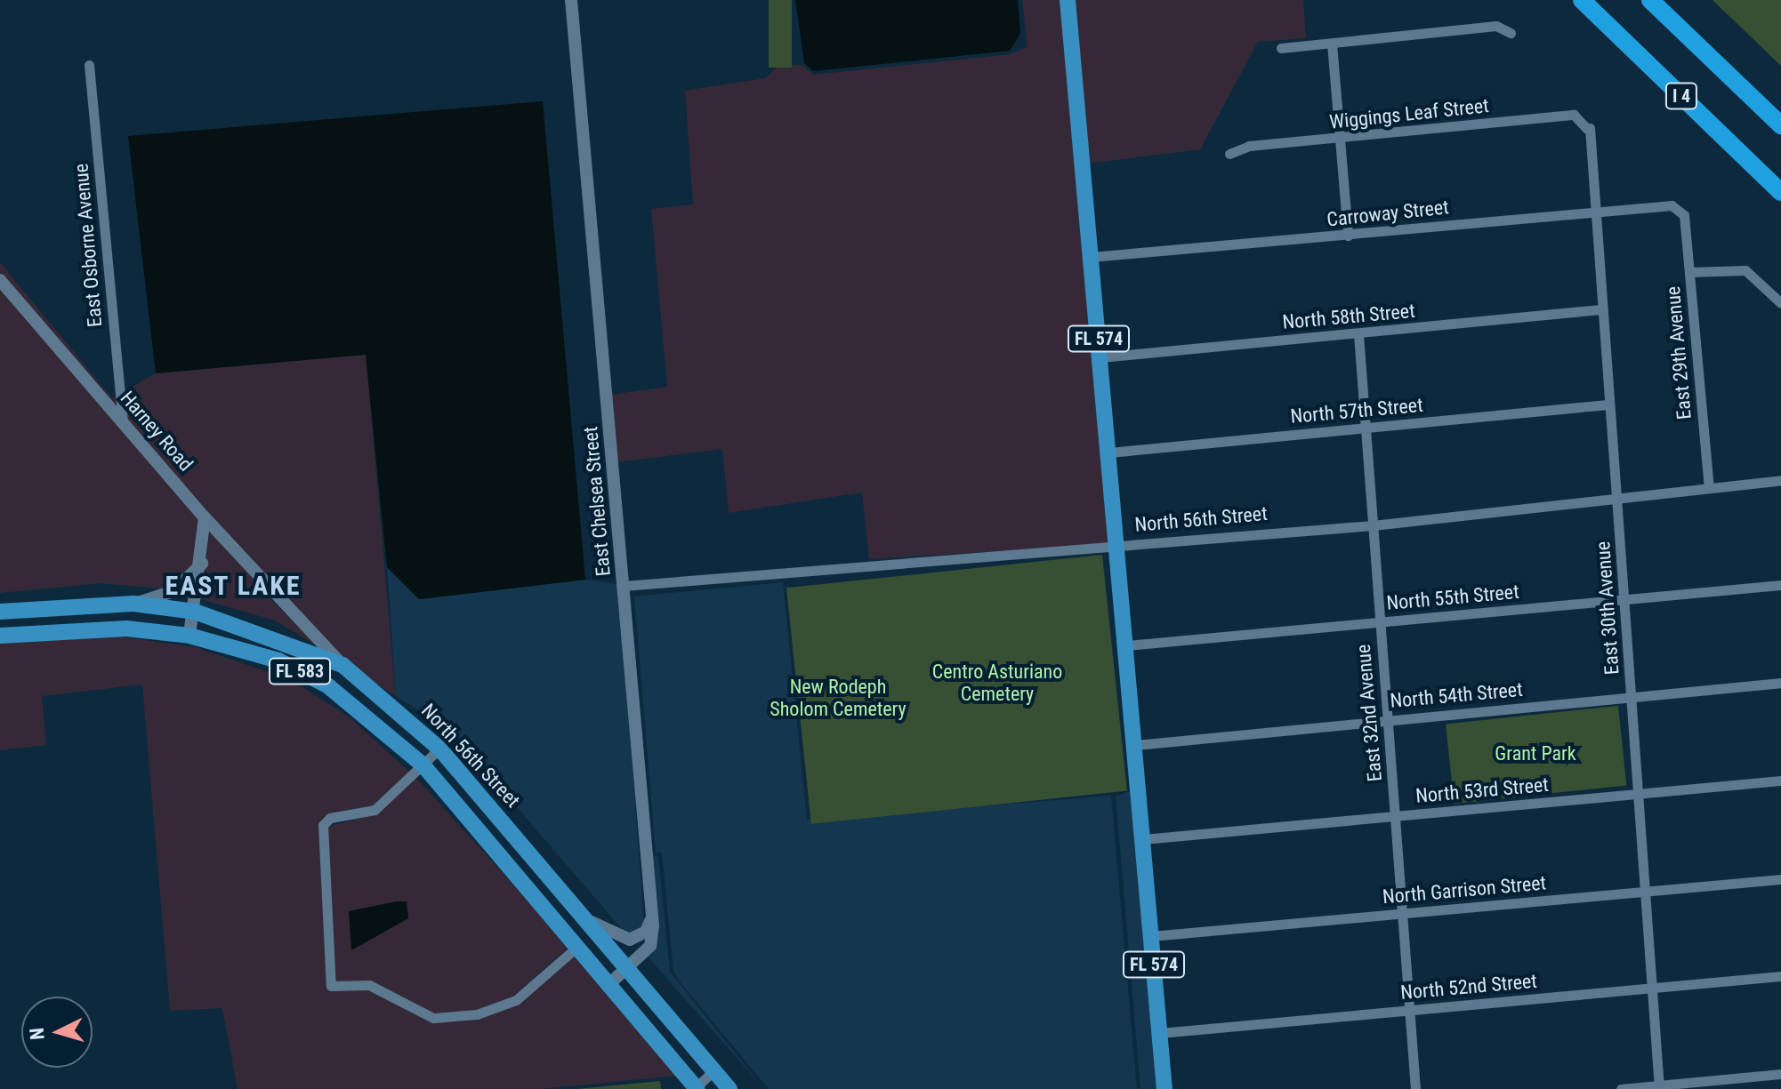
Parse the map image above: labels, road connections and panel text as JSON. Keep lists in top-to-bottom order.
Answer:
{
  "streets": {
    "highway": ["I 4"],
    "main road": ["FL 574", "North 56th Street", "FL 583"],
    "street": [
      "Wiggings Leaf Street",
      "Carroway Street",
      "East Osborne Avenue",
      "North 58th Street",
      "East 29th Avenue",
      "North 57th Street",
      "Harney Road",
      "East Chelsea Street",
      "North 55th Street",
      "East 30th Avenue",
      "North 54th Street",
      "East 32nd Avenue",
      "North 53rd Street",
      "North Garrison Street",
      "North 52nd Street"
    ]
  },
  "crossings": [
    ["Wiggings Leaf Street", "East 30th Avenue"],
    ["Carroway Street", "FL 574"],
    ["Carroway Street", "East 29th Avenue"],
    ["Carroway Street", "East 30th Avenue"],
    ["East Osborne Avenue", "Harney Road"],
    ["North 58th Street", "FL 574"],
    ["North 58th Street", "East 30th Avenue"],
    ["North 58th Street", "East 32nd Avenue"],
    ["FL 574", "North 57th Street"],
    ["FL 574", "North 56th Street"],
    ["FL 574", "North 55th Street"],
    ["FL 574", "North 54th Street"],
    ["FL 574", "North 53rd Street"],
    ["FL 574", "North Garrison Street"],
    ["FL 574", "North 52nd Street"],
    ["East 29th Avenue", "North 56th Street"],
    ["North 57th Street", "East 30th Avenue"],
    ["North 57th Street", "East 32nd Avenue"],
    ["Harney Road", "North 56th Street"],
    ["East Chelsea Street", "North 56th Street"],
    ["North 56th Street", "East 30th Avenue"],
    ["North 56th Street", "East 32nd Avenue"],
    ["North 55th Street", "East 30th Avenue"],
    ["North 55th Street", "East 32nd Avenue"],
    ["East 30th Avenue", "North 54th Street"],
    ["East 30th Avenue", "North 53rd Street"],
    ["East 30th Avenue", "North Garrison Street"],
    ["East 30th Avenue", "North 52nd Street"],
    ["North 54th Street", "East 32nd Avenue"],
    ["East 32nd Avenue", "North 53rd Street"],
    ["East 32nd Avenue", "North Garrison Street"],
    ["East 32nd Avenue", "North 52nd Street"]
  ],
  "districts": ["EAST LAKE"],
  "parks": ["Centro Asturiano Cemetery", "New Rodeph Sholom Cemetery", "Grant Park"],
  "north": "left"
}
